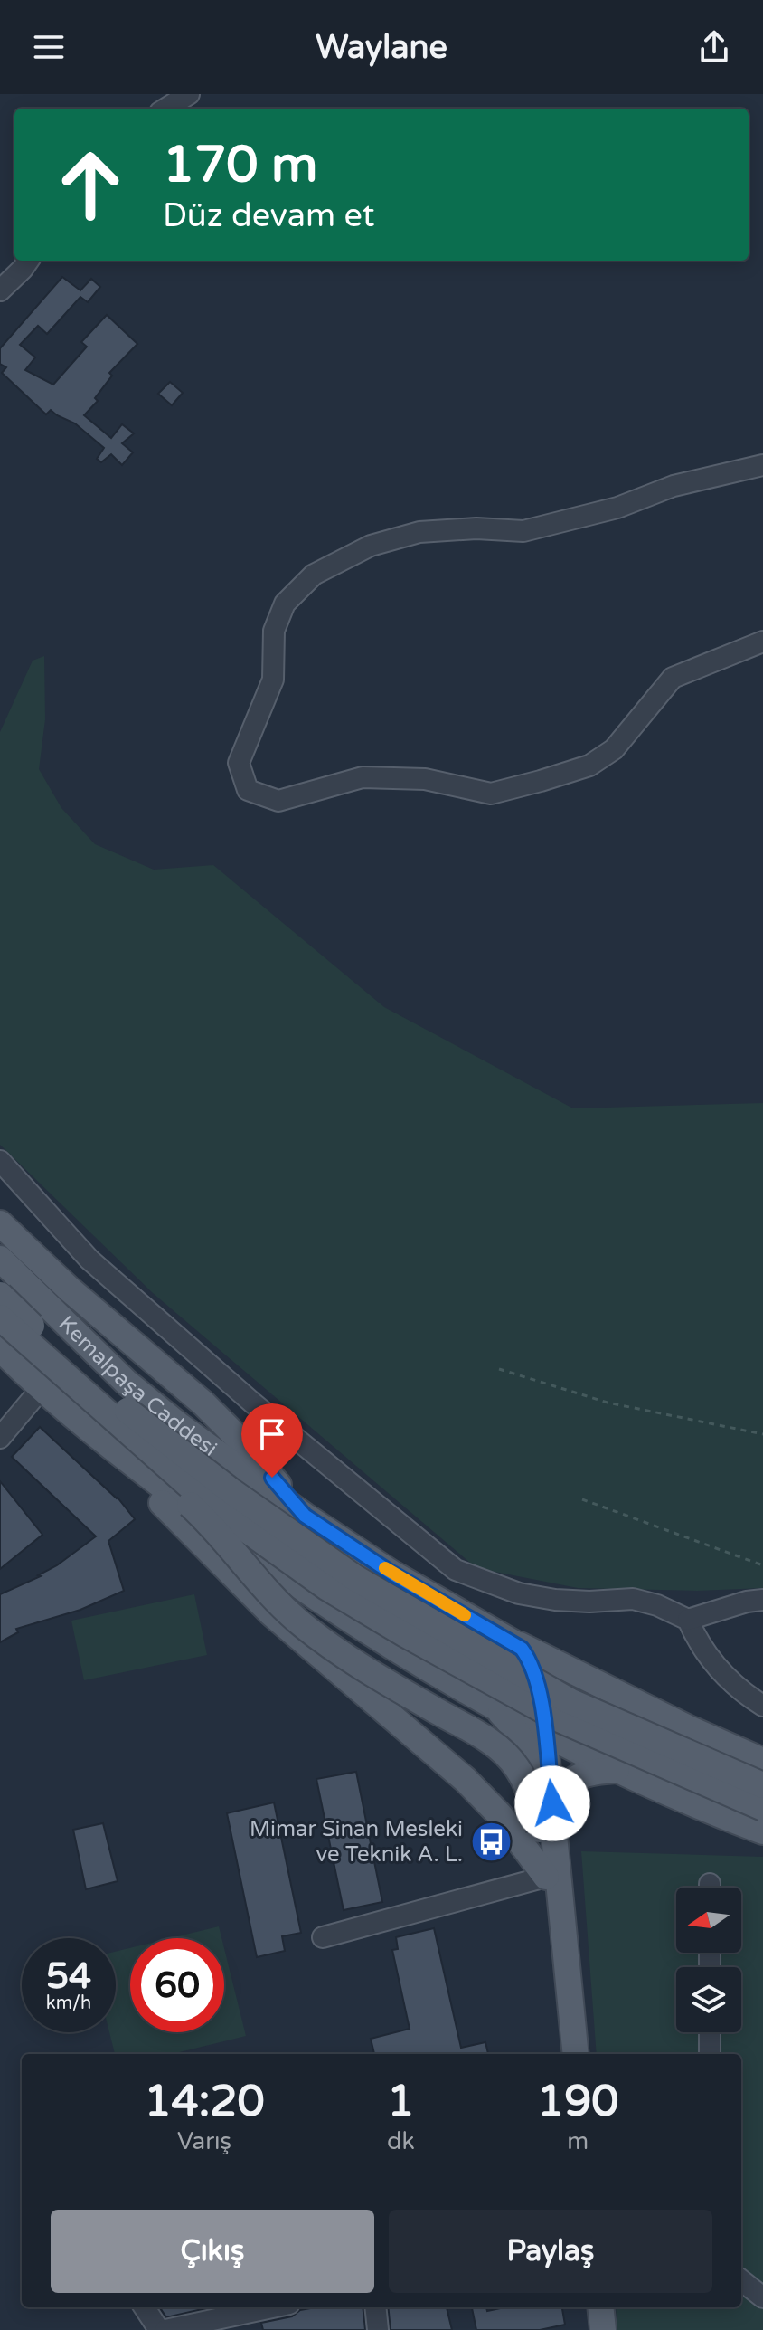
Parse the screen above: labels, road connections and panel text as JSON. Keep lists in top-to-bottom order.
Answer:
{
  "streets": {
    "main road": ["Kemalpaşa Caddesi"]
  },
  "places": {
    "bus stop": ["Mimar Sinan Mesleki ve Teknik A. L."]
  },
  "north": "left",
  "page": {
    "header": "Waylane",
    "turn": ["170 m", "Düz devam et"],
    "speed": "54 km/h",
    "limit": "60",
    "eta": [
      "14:20",
      "Varış",
      "1",
      "dk",
      "190",
      "m"
    ],
    "buttons": ["Çıkış", "Paylaş"]
  }
}
